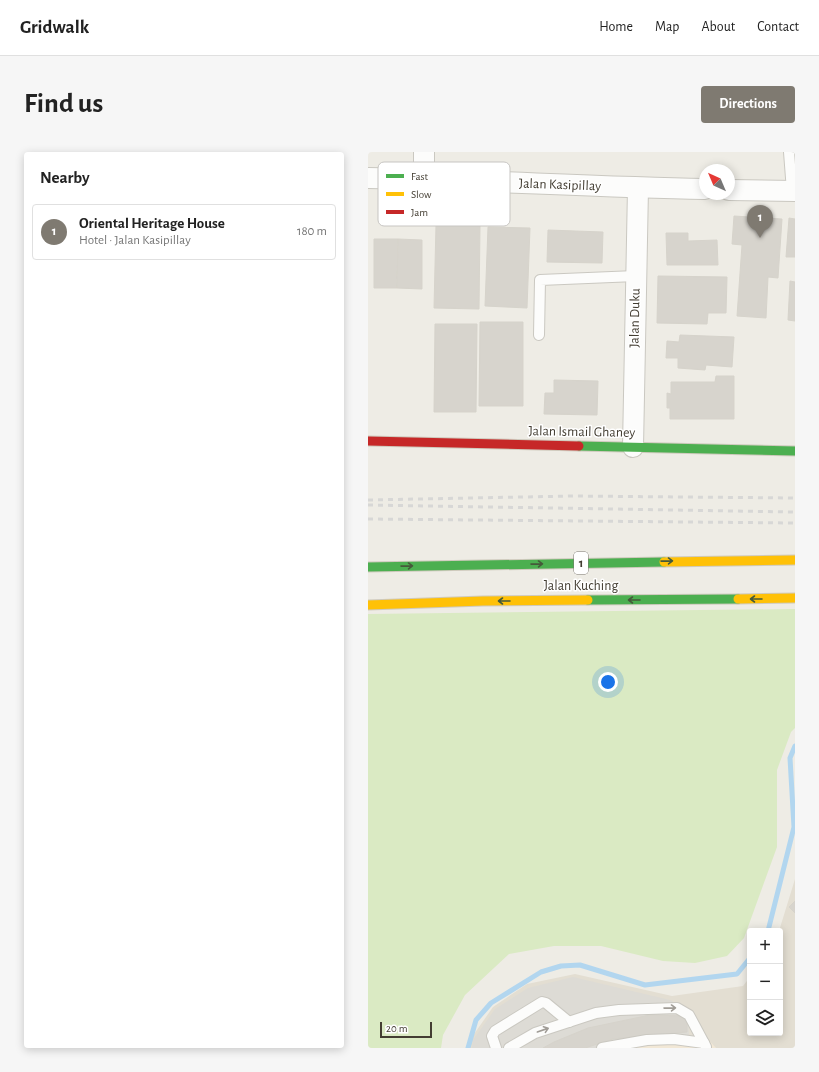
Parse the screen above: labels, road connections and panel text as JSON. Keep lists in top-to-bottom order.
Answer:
{
  "streets": {
    "main road": ["Jalan Ismail Ghaney", "1", "Jalan Kuching"],
    "street": ["Jalan Kasipillay", "Jalan Duku"]
  },
  "crossings": [
    ["Jalan Kasipillay", "Jalan Duku"],
    ["Jalan Duku", "Jalan Ismail Ghaney"]
  ],
  "legend": ["Fast", "Slow", "Jam"],
  "scale_bar": "20 m",
  "north": "top left",
  "page": {
    "header": "Gridwalk",
    "nav": [
      "Home",
      "Map",
      "About",
      "Contact"
    ],
    "buttons": "Directions",
    "title": "Find us",
    "heading": "Nearby",
    "list": [
      {
        "mark": "1",
        "name": "Oriental Heritage House",
        "note": "Hotel · Jalan Kasipillay",
        "value": "180 m"
      }
    ],
    "pins": "1",
    "map_buttons": ["+", "−"],
    "scale": "20 m"
  }
}
